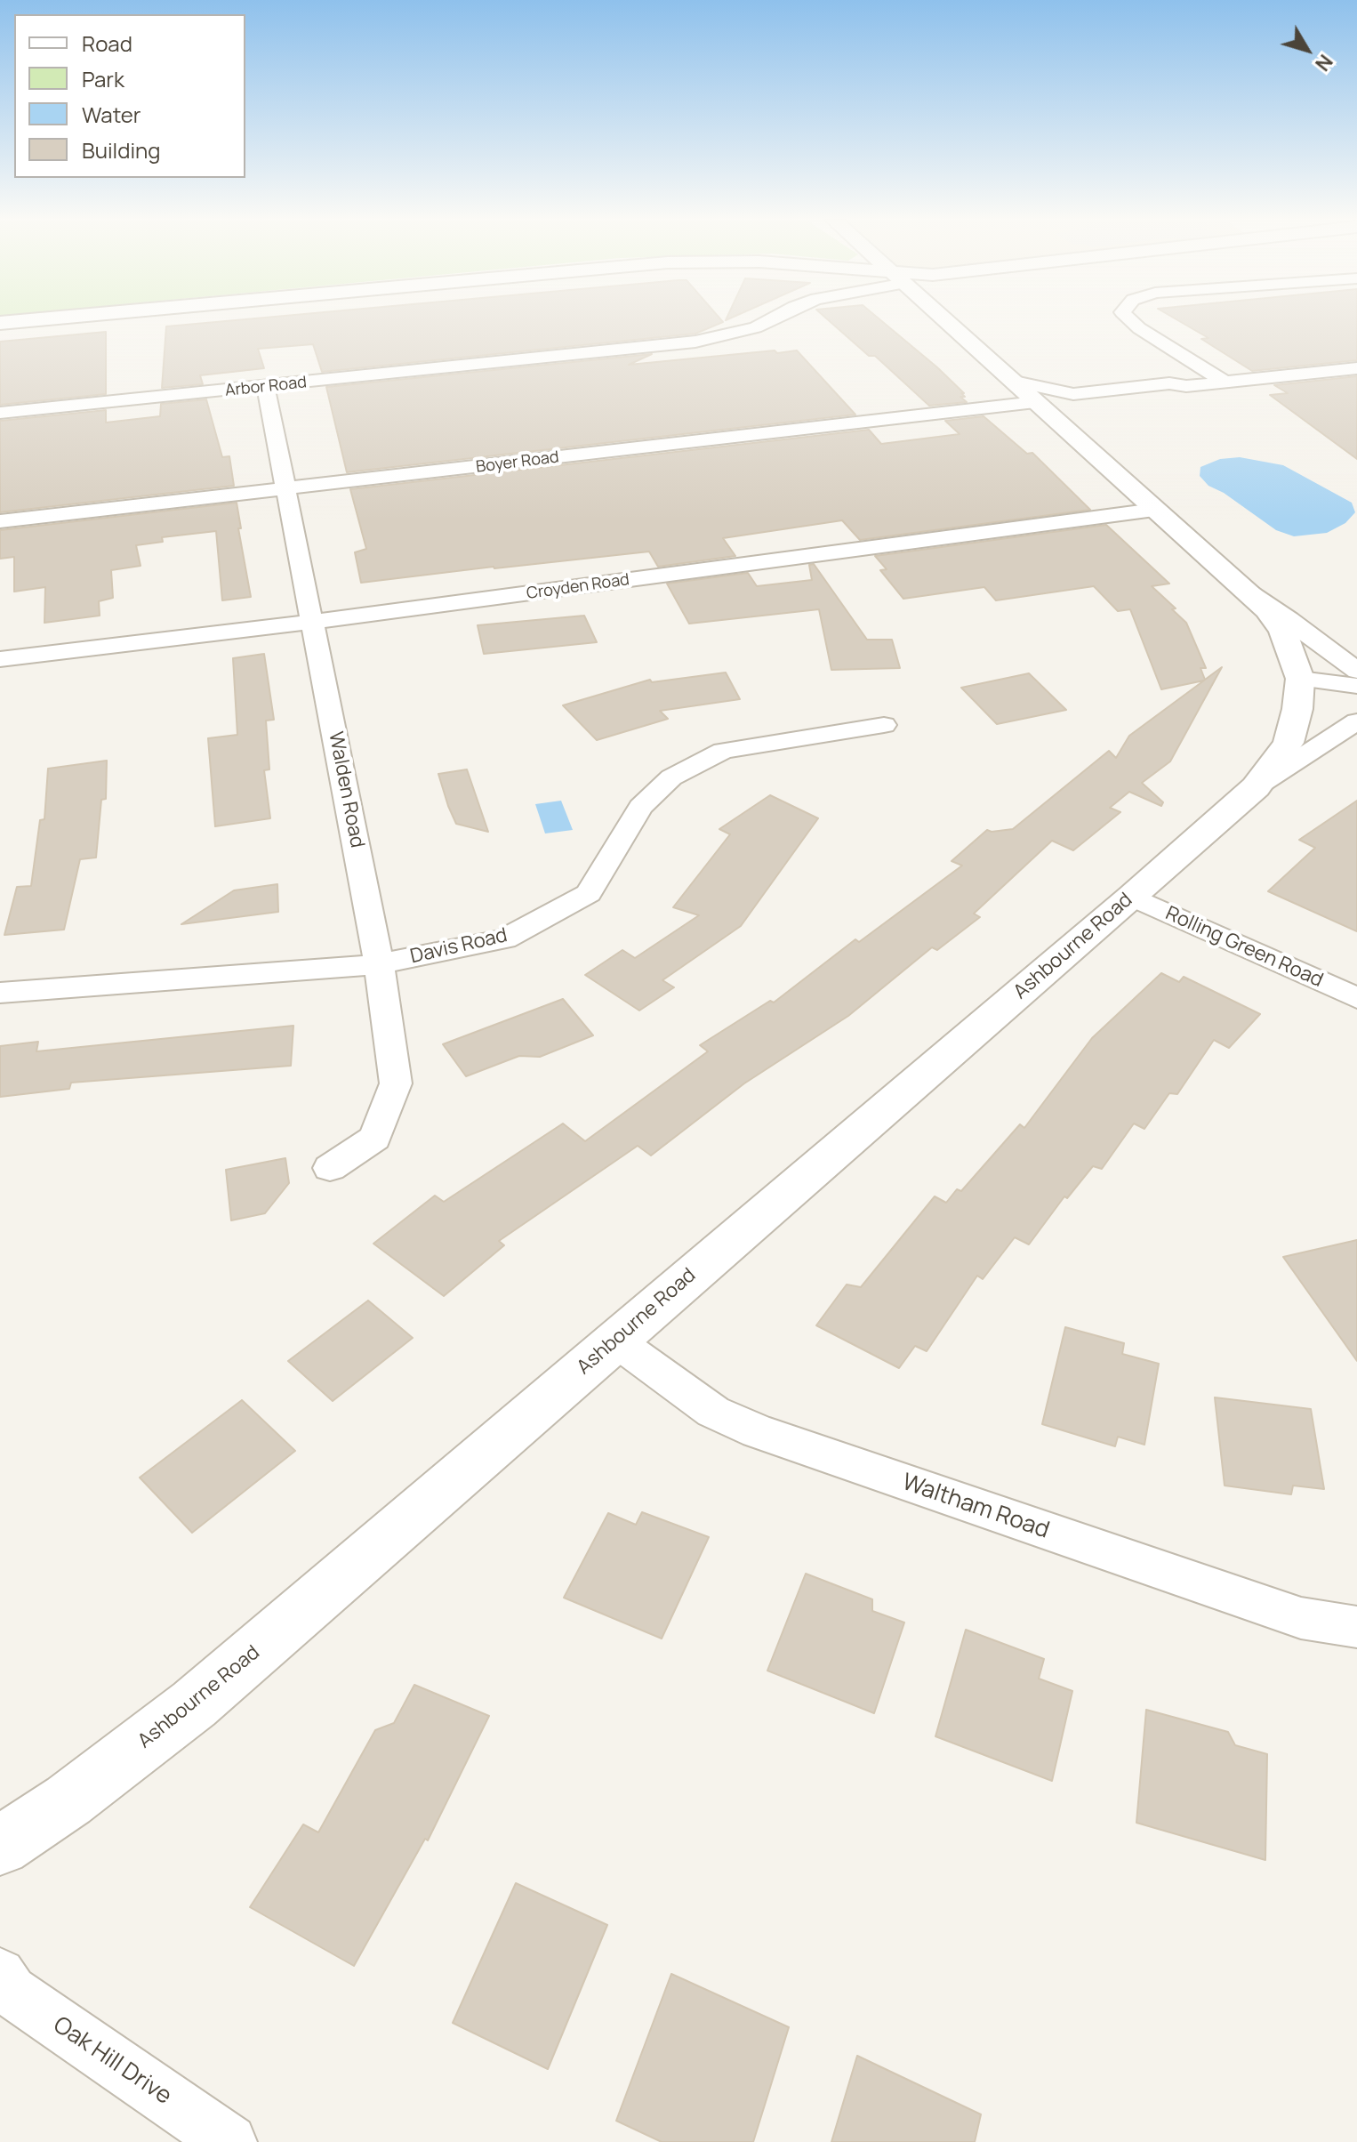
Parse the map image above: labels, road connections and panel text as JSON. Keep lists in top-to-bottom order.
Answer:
{
  "streets": {
    "street": [
      "Arbor Road",
      "Boyer Road",
      "Croyden Road",
      "Walden Road",
      "Davis Road",
      "Ashbourne Road",
      "Rolling Green Road",
      "Waltham Road",
      "Oak Hill Drive"
    ]
  },
  "crossings": [
    ["Arbor Road", "Walden Road"],
    ["Boyer Road", "Walden Road"],
    ["Boyer Road", "Ashbourne Road"],
    ["Croyden Road", "Walden Road"],
    ["Croyden Road", "Ashbourne Road"],
    ["Walden Road", "Davis Road"],
    ["Ashbourne Road", "Rolling Green Road"],
    ["Ashbourne Road", "Waltham Road"]
  ],
  "legend": [
    "Road",
    "Park",
    "Water",
    "Building"
  ],
  "north": "bottom right"
}
